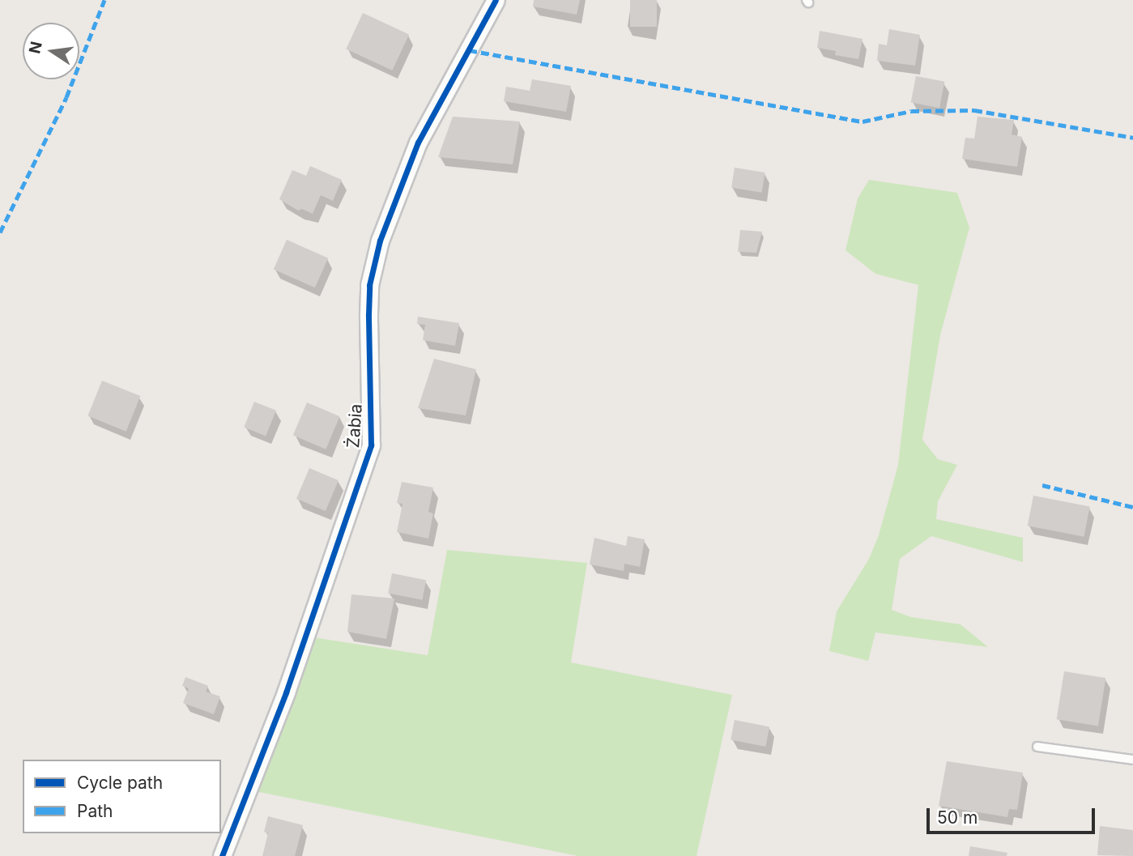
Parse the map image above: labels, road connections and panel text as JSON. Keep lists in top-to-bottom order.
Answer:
{
  "streets": {
    "street": ["Żabia"]
  },
  "legend": ["Cycle path", "Path"],
  "scale_bar": "50 m",
  "north": "left"
}
